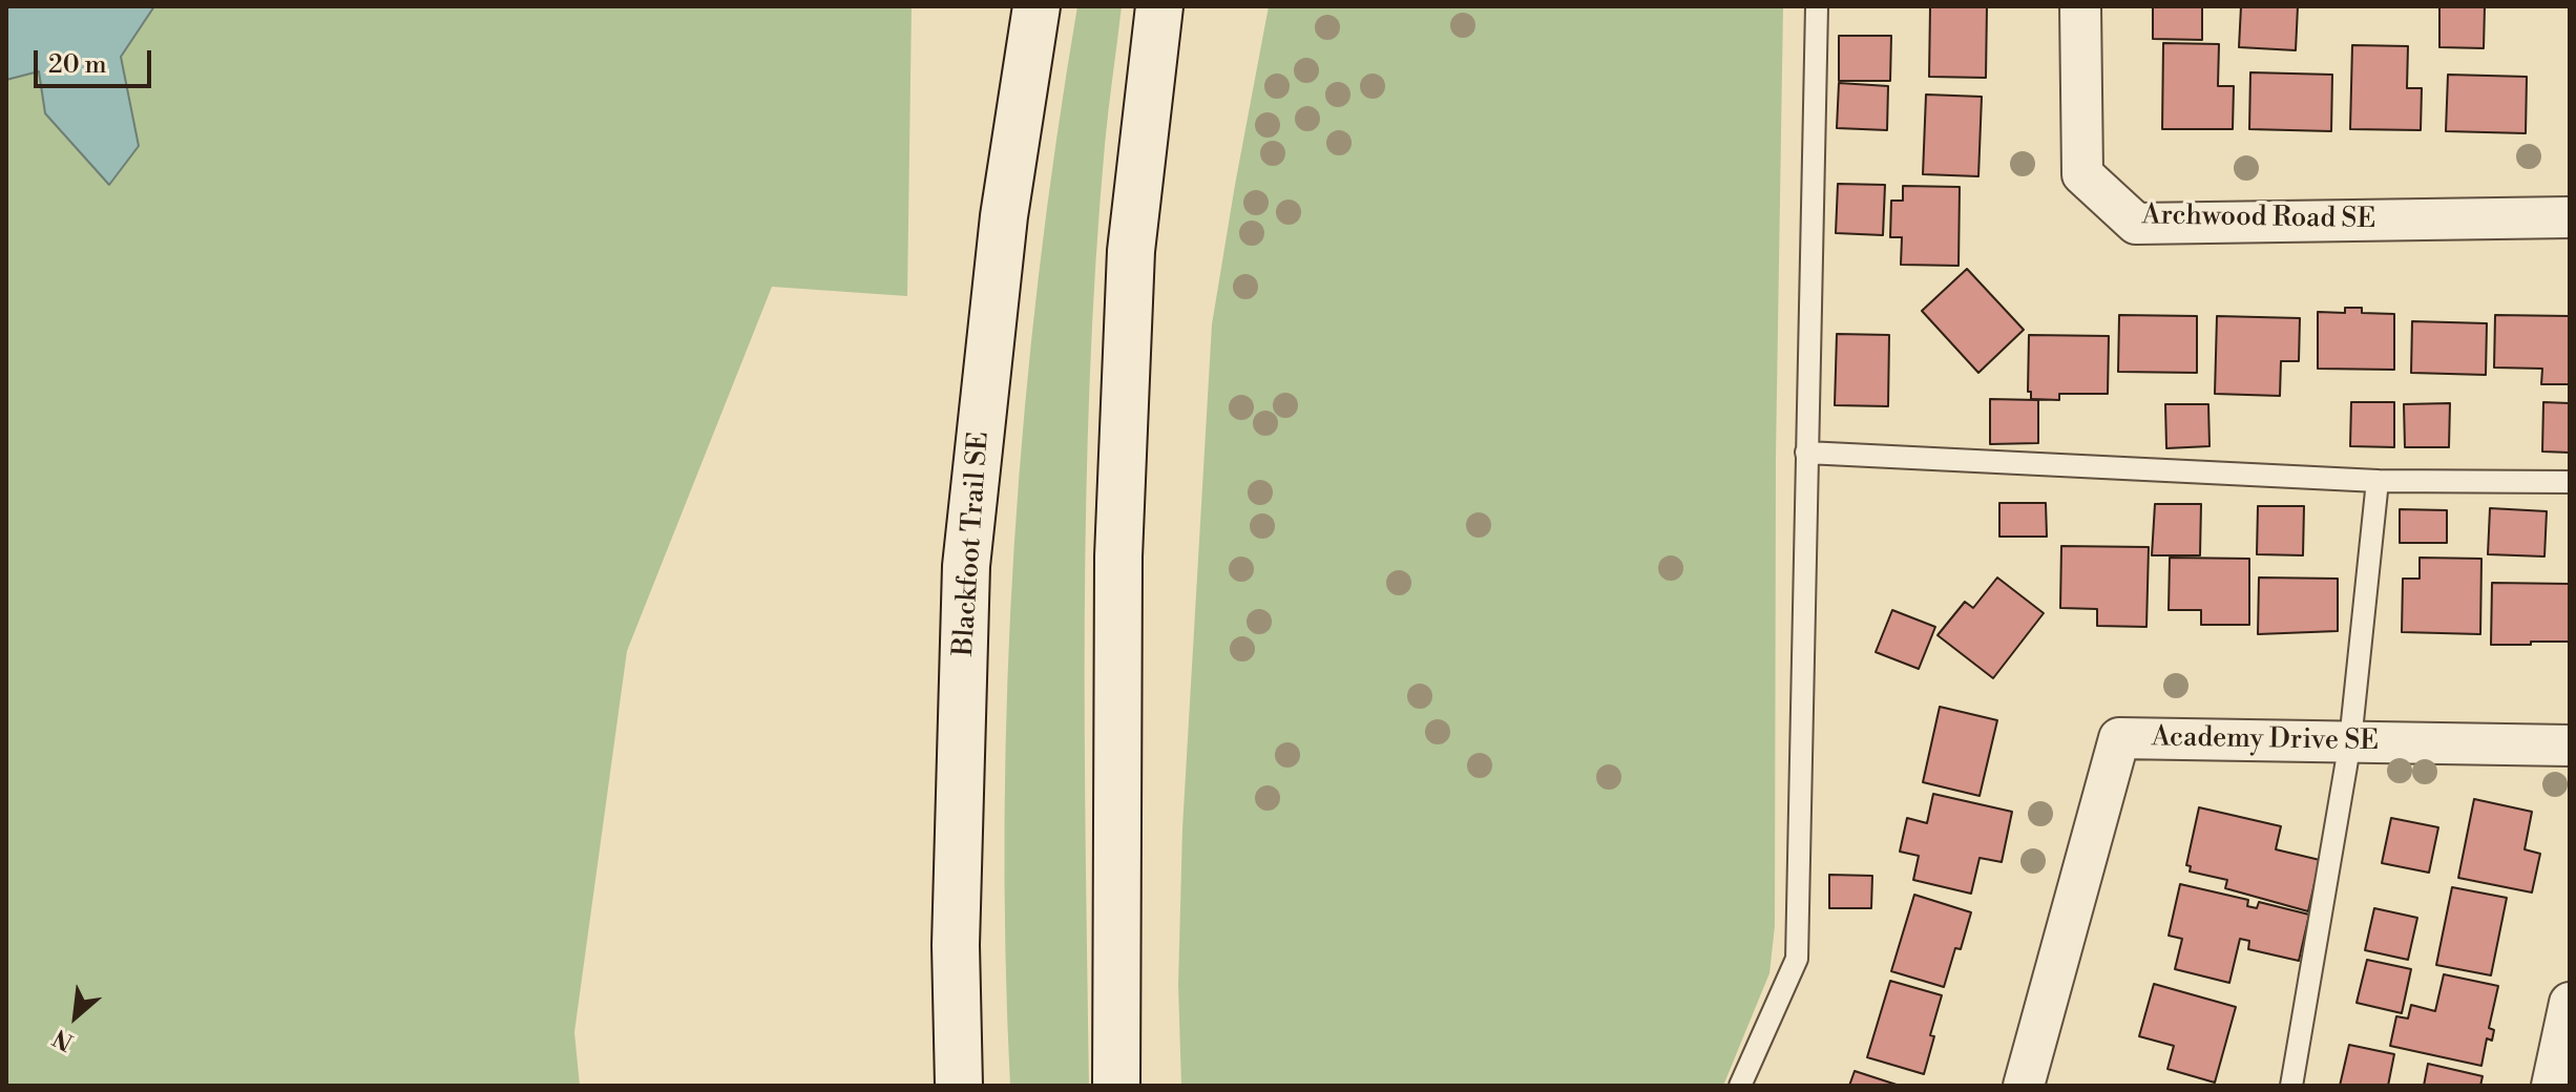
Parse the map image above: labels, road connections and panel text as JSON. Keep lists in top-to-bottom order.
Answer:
{
  "streets": {
    "main road": ["Blackfoot Trail SE"],
    "street": ["Archwood Road SE", "Academy Drive SE"]
  },
  "scale_bar": "20 m",
  "north": "bottom left"
}
